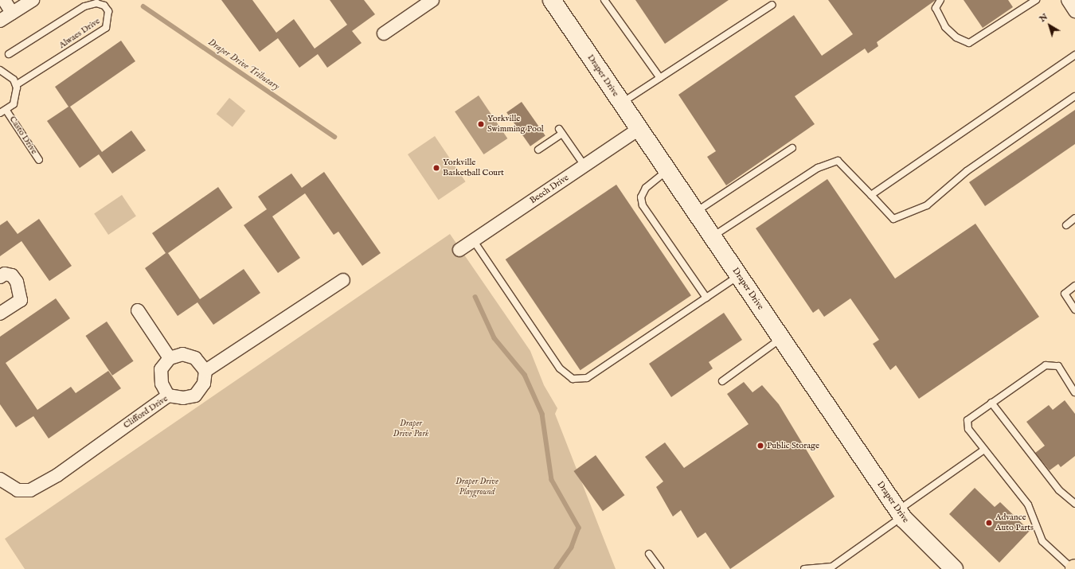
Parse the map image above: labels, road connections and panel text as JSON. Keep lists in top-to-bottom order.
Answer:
{
  "streets": {
    "street": ["Draper Drive", "Beech Drive", "Clifford Drive"],
    "lane": ["Alwaes Drive", "Casto Drive"]
  },
  "crossings": [
    ["Draper Drive", "Beech Drive"]
  ],
  "water": ["Draper Drive Tributary"],
  "parks": ["Draper Drive Park", "Draper Drive Playground"],
  "places": [
    "Yorkville Swimming Pool",
    "Yorkville Basketball Court",
    "Public Storage",
    "Advance Auto Parts"
  ],
  "north": "top left"
}
